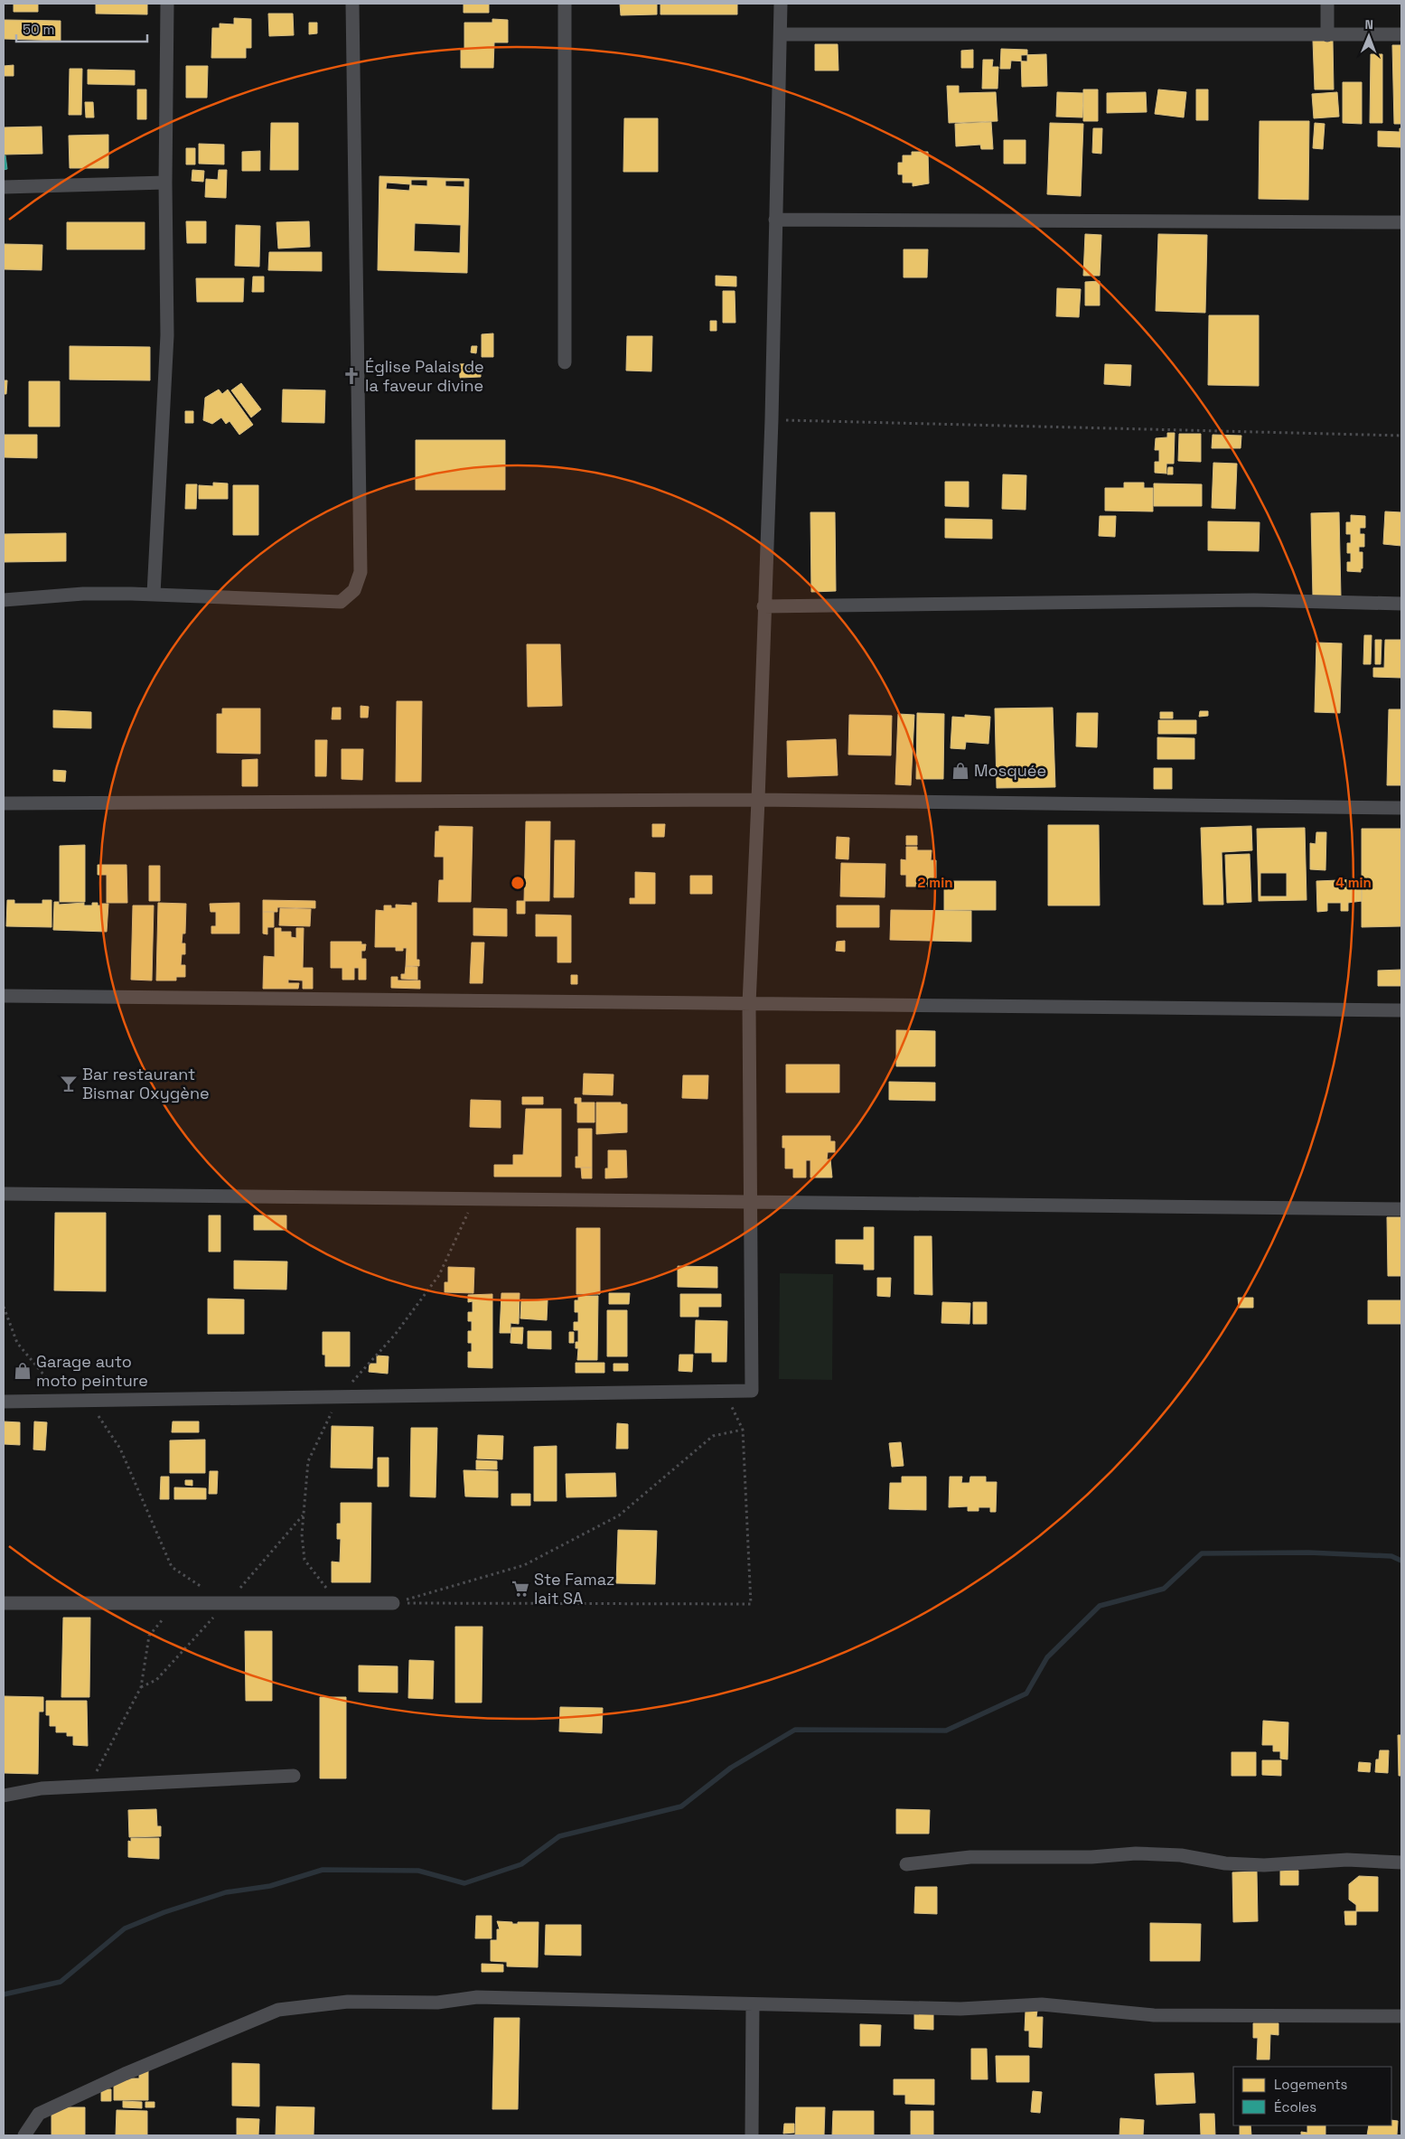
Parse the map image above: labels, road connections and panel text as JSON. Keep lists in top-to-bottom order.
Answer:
{
  "places": {
    "church": ["Église Palais de la faveur divine"],
    "shop": ["Mosquée", "Garage auto moto peinture"],
    "bar": ["Bar restaurant Bismar Oxygène"],
    "supermarket": ["Ste Famaz lait SA"]
  },
  "legend": ["Logements", "Écoles"],
  "scale_bar": "50 m",
  "north": "top",
  "rings": ["2 min", "4 min"]
}
